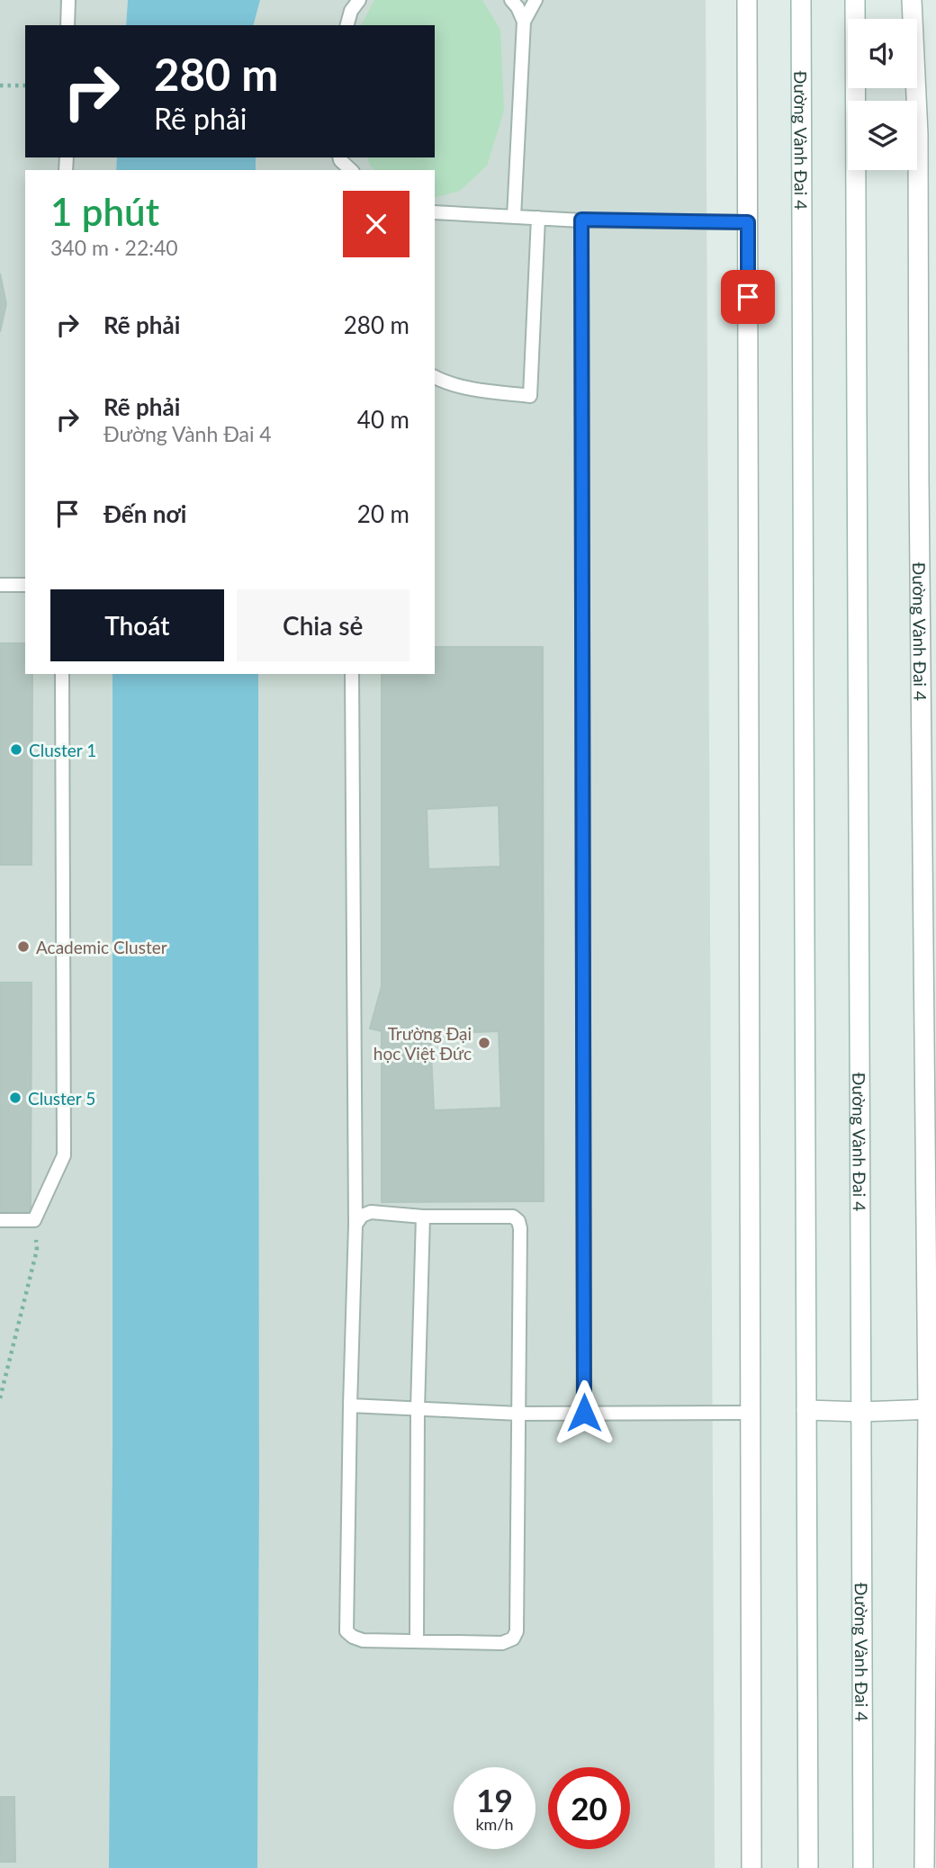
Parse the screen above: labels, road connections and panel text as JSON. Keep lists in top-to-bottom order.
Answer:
{
  "streets": {
    "street": ["Đường Vành Đai 4"]
  },
  "places": [
    "Cluster 1",
    "Academic Cluster",
    "Trường Đại học Việt Đức",
    "Cluster 5"
  ],
  "page": {
    "turn": ["280 m", "Rẽ phải"],
    "heading": ["1 phút", "340 m · 22:40"],
    "list": [
      {
        "name": "Rẽ phải",
        "value": "280 m"
      },
      {
        "name": "Rẽ phải",
        "note": "Đường Vành Đai 4",
        "value": "40 m"
      },
      {
        "name": "Đến nơi",
        "value": "20 m"
      }
    ],
    "buttons": ["Thoát", "Chia sẻ"],
    "speed": "19 km/h",
    "limit": "20"
  }
}
